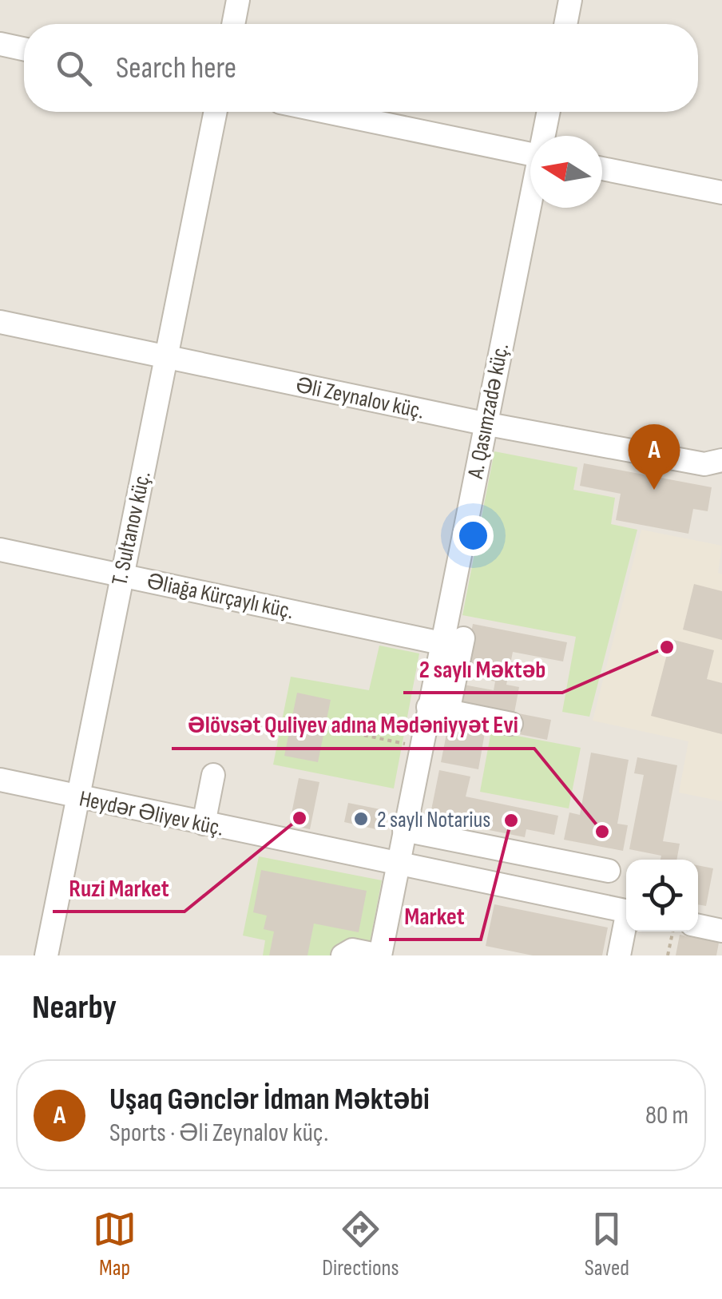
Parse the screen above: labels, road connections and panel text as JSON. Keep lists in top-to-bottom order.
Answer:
{
  "streets": {
    "street": [
      "Əli Zeynalov küç.",
      "A. Qasımzadə küç.",
      "T. Sultanov küç.",
      "Əliağa Kürçaylı küç.",
      "Heydər Əliyev küç."
    ]
  },
  "crossings": [
    ["Əli Zeynalov küç.", "A. Qasımzadə küç."],
    ["Əli Zeynalov küç.", "T. Sultanov küç."],
    ["A. Qasımzadə küç.", "Əliağa Kürçaylı küç."],
    ["A. Qasımzadə küç.", "Heydər Əliyev küç."],
    ["T. Sultanov küç.", "Əliağa Kürçaylı küç."],
    ["T. Sultanov küç.", "Heydər Əliyev küç."]
  ],
  "places": [
    "2 saylı Məktəb",
    "Ruzi Market",
    "2 saylı Notarius",
    "Market",
    "Əlövsət Quliyev adına Mədəniyyət Evi"
  ],
  "north": "left",
  "page": {
    "search": "Search here",
    "pins": "A",
    "heading": "Nearby",
    "list": [
      {
        "mark": "A",
        "name": "Uşaq Gənclər İdman Məktəbi",
        "note": "Sports · Əli Zeynalov küç.",
        "value": "80 m"
      }
    ],
    "nav": ["Map", "Directions", "Saved"]
  }
}
